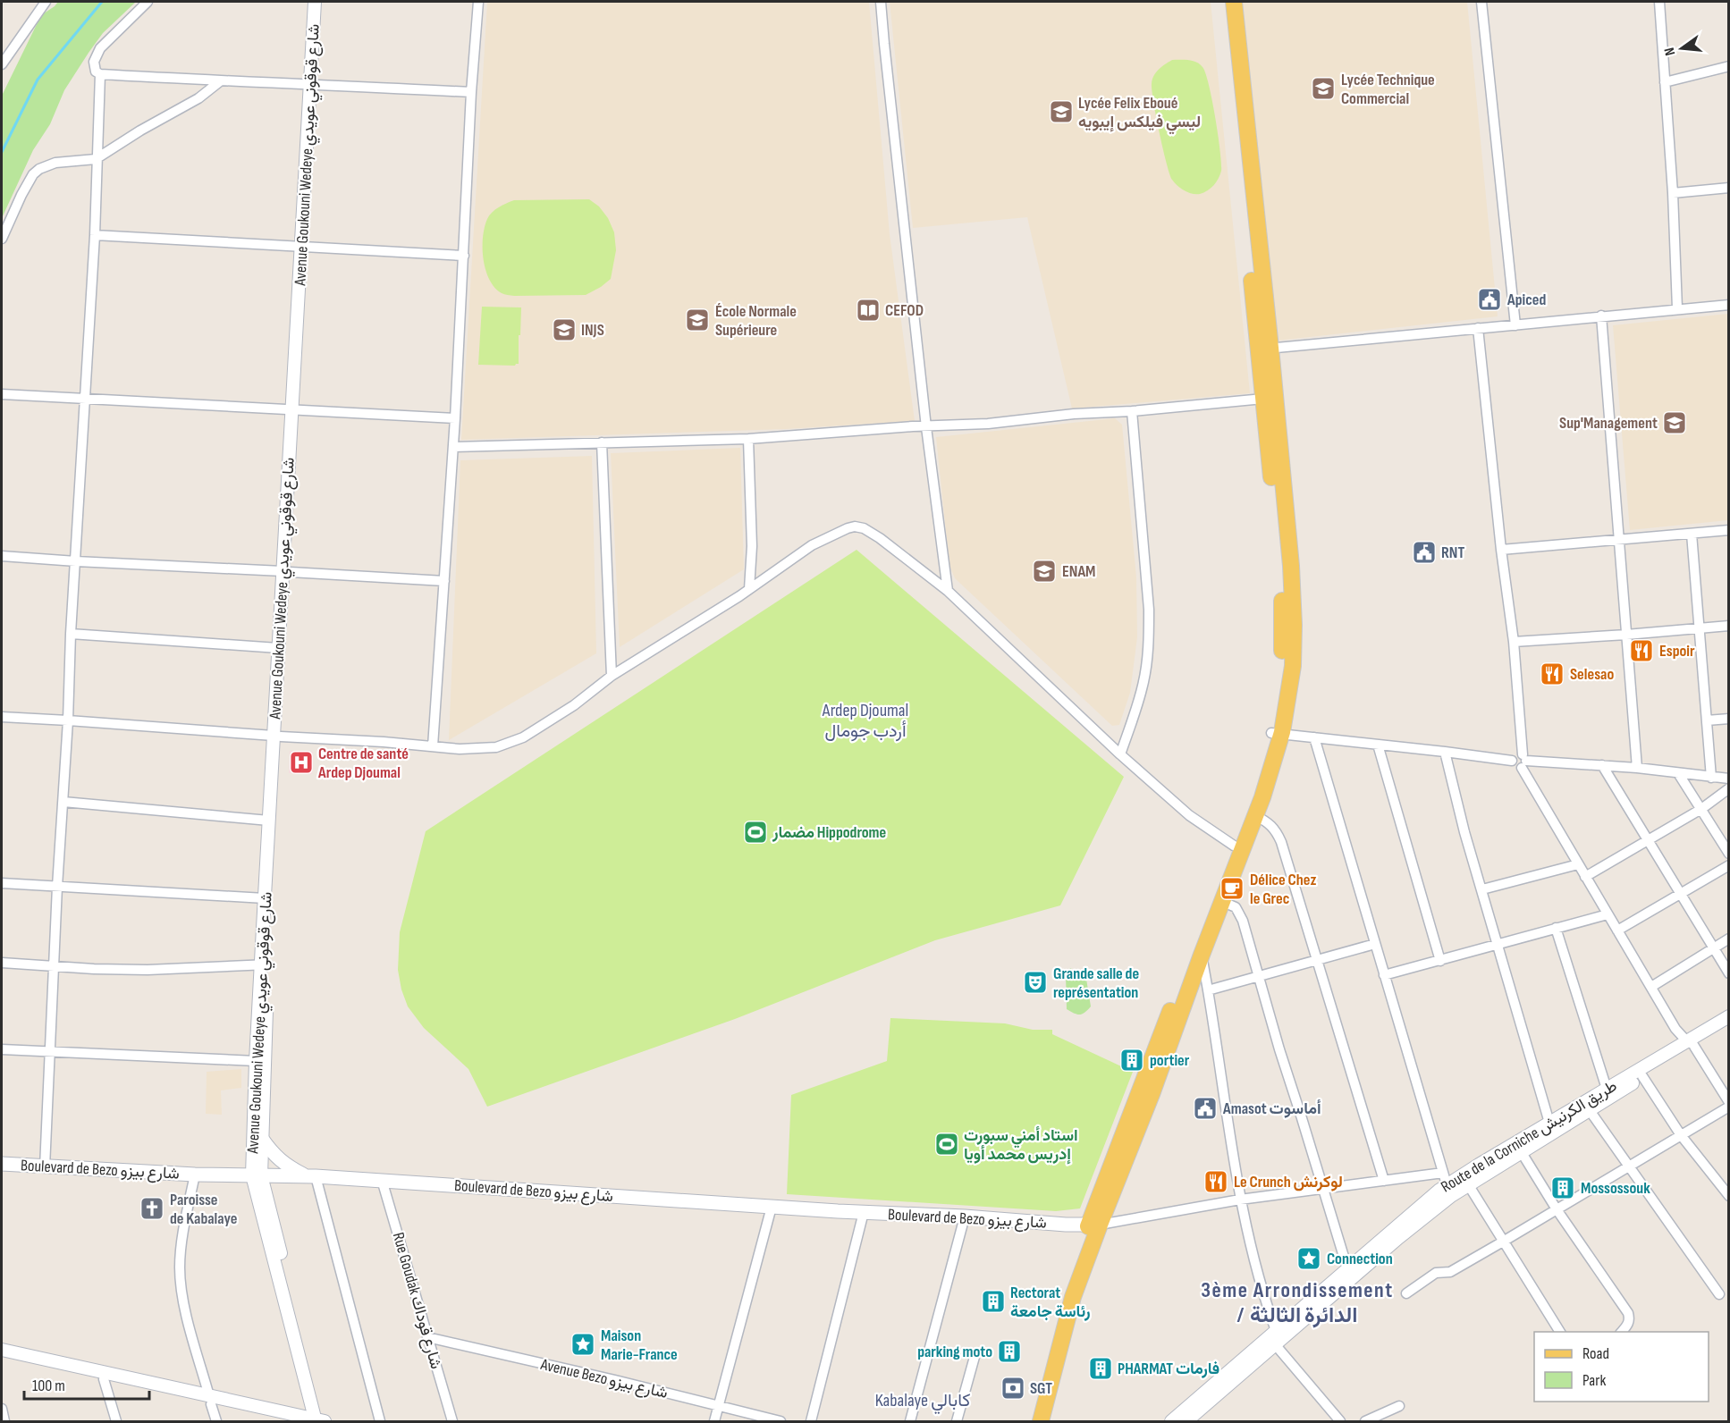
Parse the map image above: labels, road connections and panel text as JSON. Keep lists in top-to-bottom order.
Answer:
{
  "streets": {
    "main road": ["Boulevard de Bezo شارع بيزو"],
    "street": [
      "Avenue Goukouni Wedeye شارع قوقوني عويدي",
      "Route de la Corniche طريق الكرنيش",
      "Rue Goudak شارع قوداك",
      "Avenue Bezo شارع بيزو"
    ]
  },
  "crossings": [
    ["Avenue Goukouni Wedeye شارع قوقوني عويدي", "Boulevard de Bezo شارع بيزو"],
    ["Boulevard de Bezo شارع بيزو", "Rue Goudak شارع قوداك"],
    ["Rue Goudak شارع قوداك", "Avenue Bezo شارع بيزو"]
  ],
  "districts": ["Ardep Djoumal أردب جومال", "3ème Arrondissement / الدائرة الثالثة", "Kabalaye كابالي"],
  "places": {
    "school or university": [
      "Lycée Technique Commercial",
      "Lycée Felix Eboué ليسي فيلكس إيبويه",
      "École Normale Supérieure",
      "INJS",
      "Sup'Management",
      "ENAM"
    ],
    "public building": ["Apiced", "RNT", "Amasot أماسوت"],
    "library": ["CEFOD"],
    "restaurant": ["Espoir", "Selesao", "Le Crunch لوكرنش"],
    "hospital": ["Centre de santé Ardep Djoumal"],
    "sports": ["مضمار Hippodrome", "استاد أمني سبورت إدريس محمد أويا"],
    "cafe": ["Délice Chez le Grec"],
    "theatre": ["Grande salle de représentation"],
    "building": [
      "portier",
      "Mossossouk",
      "Rectorat رئاسة جامعة",
      "parking moto",
      "PHARMAT فارمات"
    ],
    "church": ["Paroisse de Kabalaye"],
    "place": ["Connection", "Maison Marie-France"],
    "bank": ["SGT"]
  },
  "legend": ["Road", "Park"],
  "scale_bar": "100 m",
  "north": "left"
}
